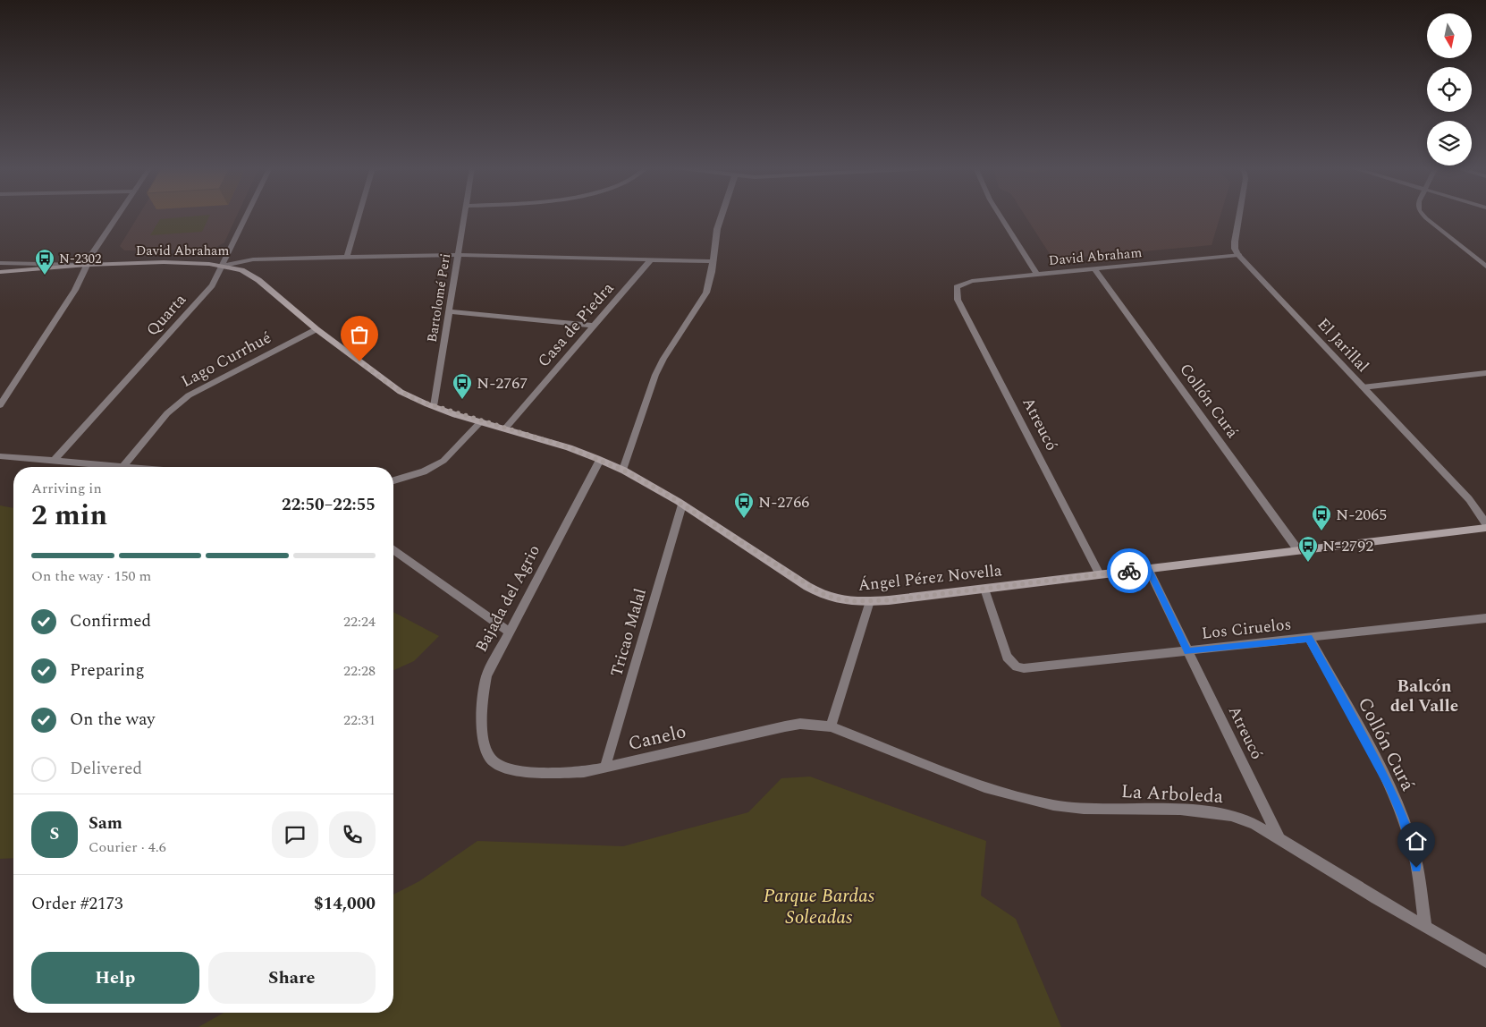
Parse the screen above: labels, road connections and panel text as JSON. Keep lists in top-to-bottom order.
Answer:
{
  "streets": {
    "main road": ["David Abraham", "Ángel Pérez Novella"],
    "street": [
      "Bartolomé Peri",
      "Quarta",
      "Casa de Piedra",
      "El Jarillal",
      "Lago Currhué",
      "Collón Curá",
      "Atreucó",
      "Bajada del Agrio",
      "Los Ciruelos",
      "Tricao Malal",
      "Canelo",
      "La Arboleda"
    ]
  },
  "crossings": [
    ["David Abraham", "Bartolomé Peri"],
    ["David Abraham", "Quarta"],
    ["David Abraham", "Casa de Piedra"],
    ["David Abraham", "El Jarillal"],
    ["David Abraham", "Collón Curá"],
    ["David Abraham", "Atreucó"],
    ["David Abraham", "Ángel Pérez Novella"],
    ["Bartolomé Peri", "Ángel Pérez Novella"],
    ["Quarta", "Ángel Pérez Novella"],
    ["Casa de Piedra", "Ángel Pérez Novella"],
    ["Lago Currhué", "Ángel Pérez Novella"],
    ["Collón Curá", "Ángel Pérez Novella"],
    ["Collón Curá", "Los Ciruelos"],
    ["Collón Curá", "La Arboleda"],
    ["Atreucó", "Ángel Pérez Novella"],
    ["Atreucó", "Los Ciruelos"],
    ["Atreucó", "La Arboleda"],
    ["Ángel Pérez Novella", "Bajada del Agrio"],
    ["Ángel Pérez Novella", "Los Ciruelos"],
    ["Ángel Pérez Novella", "Tricao Malal"],
    ["Bajada del Agrio", "Canelo"],
    ["Tricao Malal", "Canelo"],
    ["Canelo", "La Arboleda"]
  ],
  "districts": ["Balcón del Valle"],
  "parks": ["Parque Bardas Soleadas"],
  "places": {
    "bus stop": [
      "N-2302",
      "N-2767",
      "N-2766",
      "N-2065",
      "N-2792"
    ]
  },
  "north": "bottom",
  "page": {
    "heading": ["2 min", "Arriving in", "22:50–22:55"],
    "panel": [
      "Sam",
      "Courier · 4.6",
      "Order #2173",
      "$14,000"
    ],
    "bar": "On the way · 150 m",
    "list": [
      ["Confirmed", "22:24"],
      ["Preparing", "22:28"],
      ["On the way", "22:31"],
      "Delivered"
    ],
    "round": "S",
    "buttons": ["Help", "Share"]
  }
}
